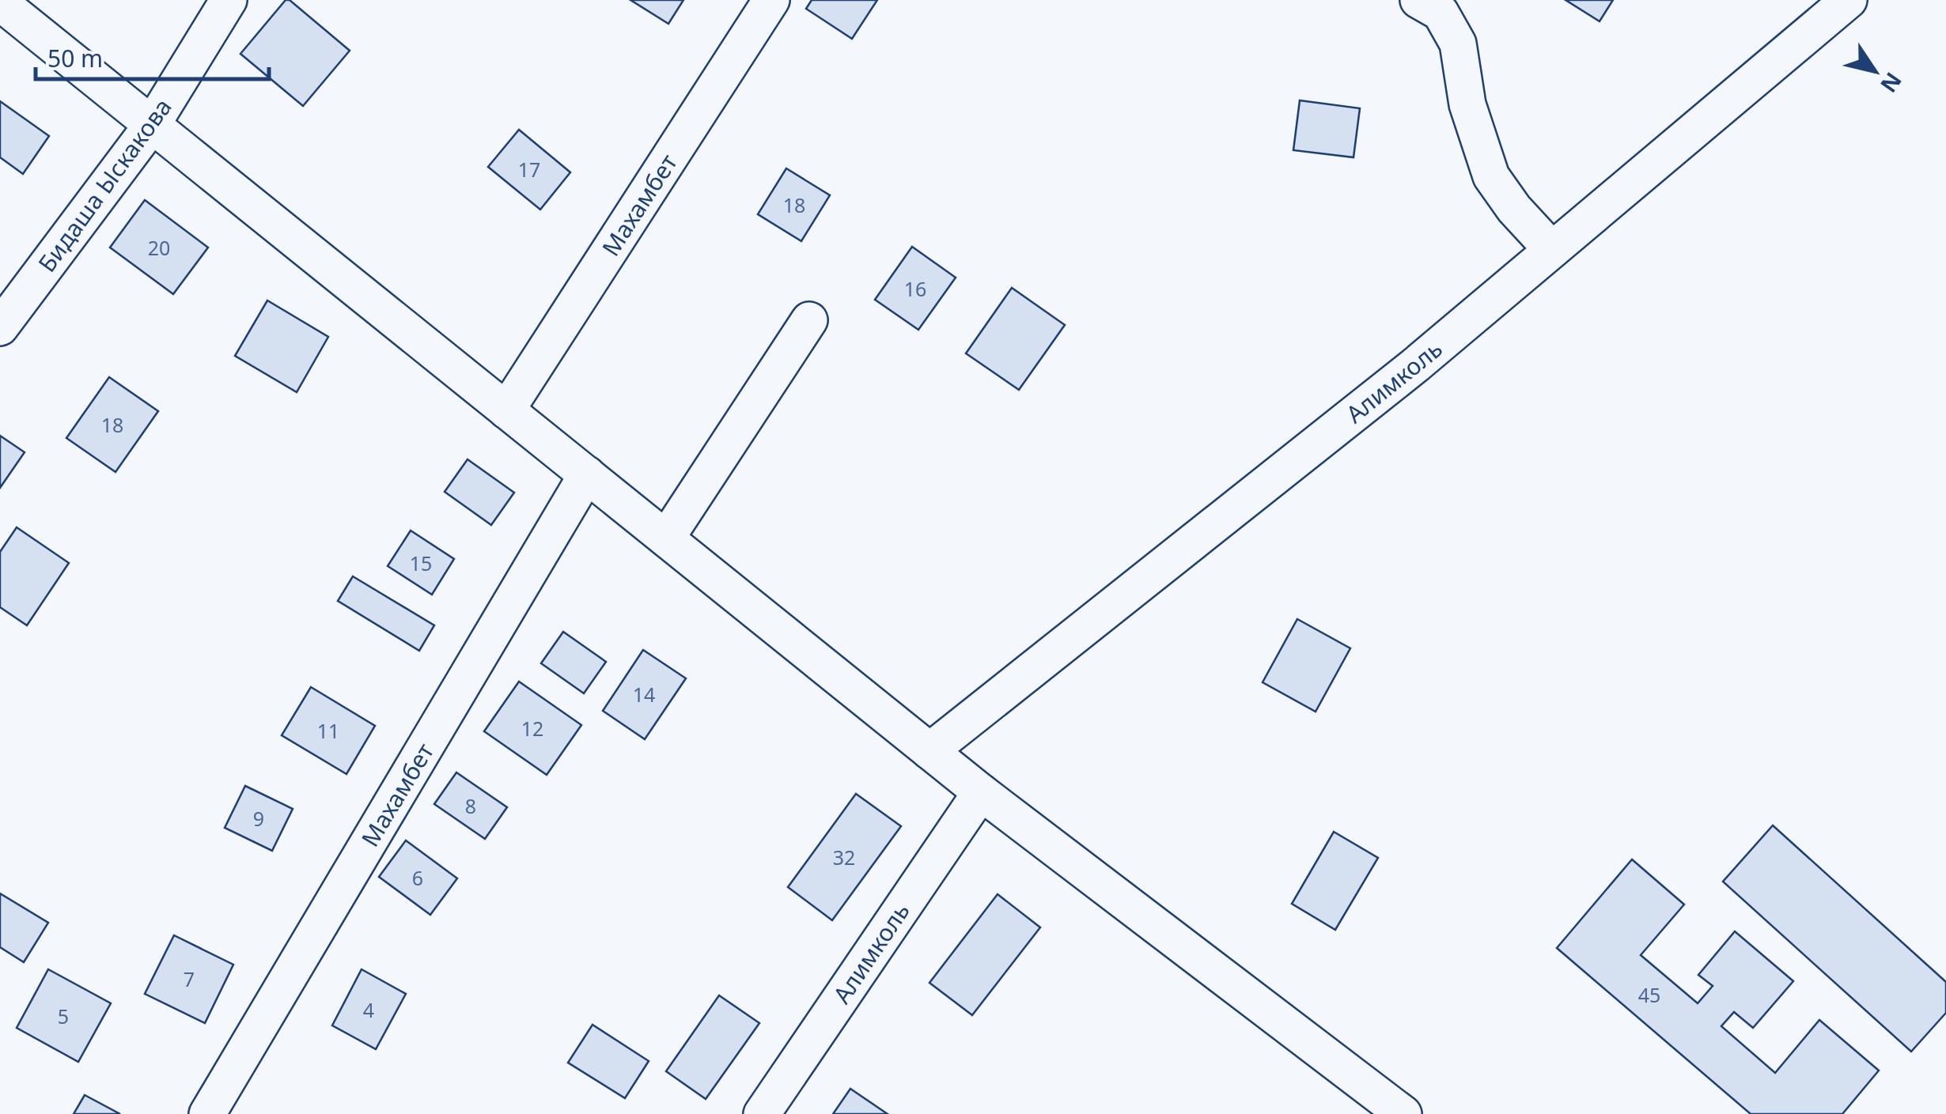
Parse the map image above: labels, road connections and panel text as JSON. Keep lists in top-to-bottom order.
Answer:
{
  "streets": {
    "street": ["Бидаша Ыскакова", "Махамбет", "Алимколь"]
  },
  "house_numbers": [
    "17",
    "18",
    "20",
    "16",
    "18",
    "15",
    "14",
    "12",
    "11",
    "8",
    "9",
    "32",
    "6",
    "7",
    "45",
    "4",
    "5"
  ],
  "scale_bar": "50 m",
  "north": "bottom right"
}
